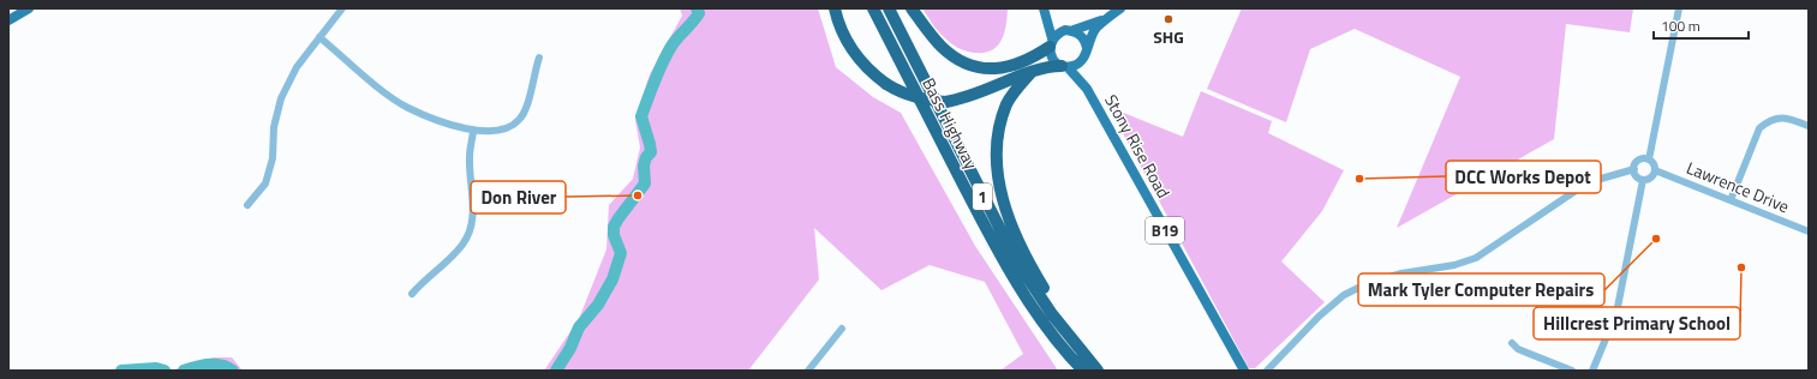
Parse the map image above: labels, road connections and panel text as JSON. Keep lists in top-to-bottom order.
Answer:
{
  "streets": {
    "highway": ["Bass Highway", "1"],
    "main road": ["Stony Rise Road", "B19"],
    "street": ["Lawrence Drive"]
  },
  "crossings": [
    ["Stony Rise Road", "B19"]
  ],
  "places": [
    "SHG",
    "DCC Works Depot",
    "Don River",
    "Mark Tyler Computer Repairs",
    "Hillcrest Primary School"
  ],
  "scale_bar": "100 m"
}
